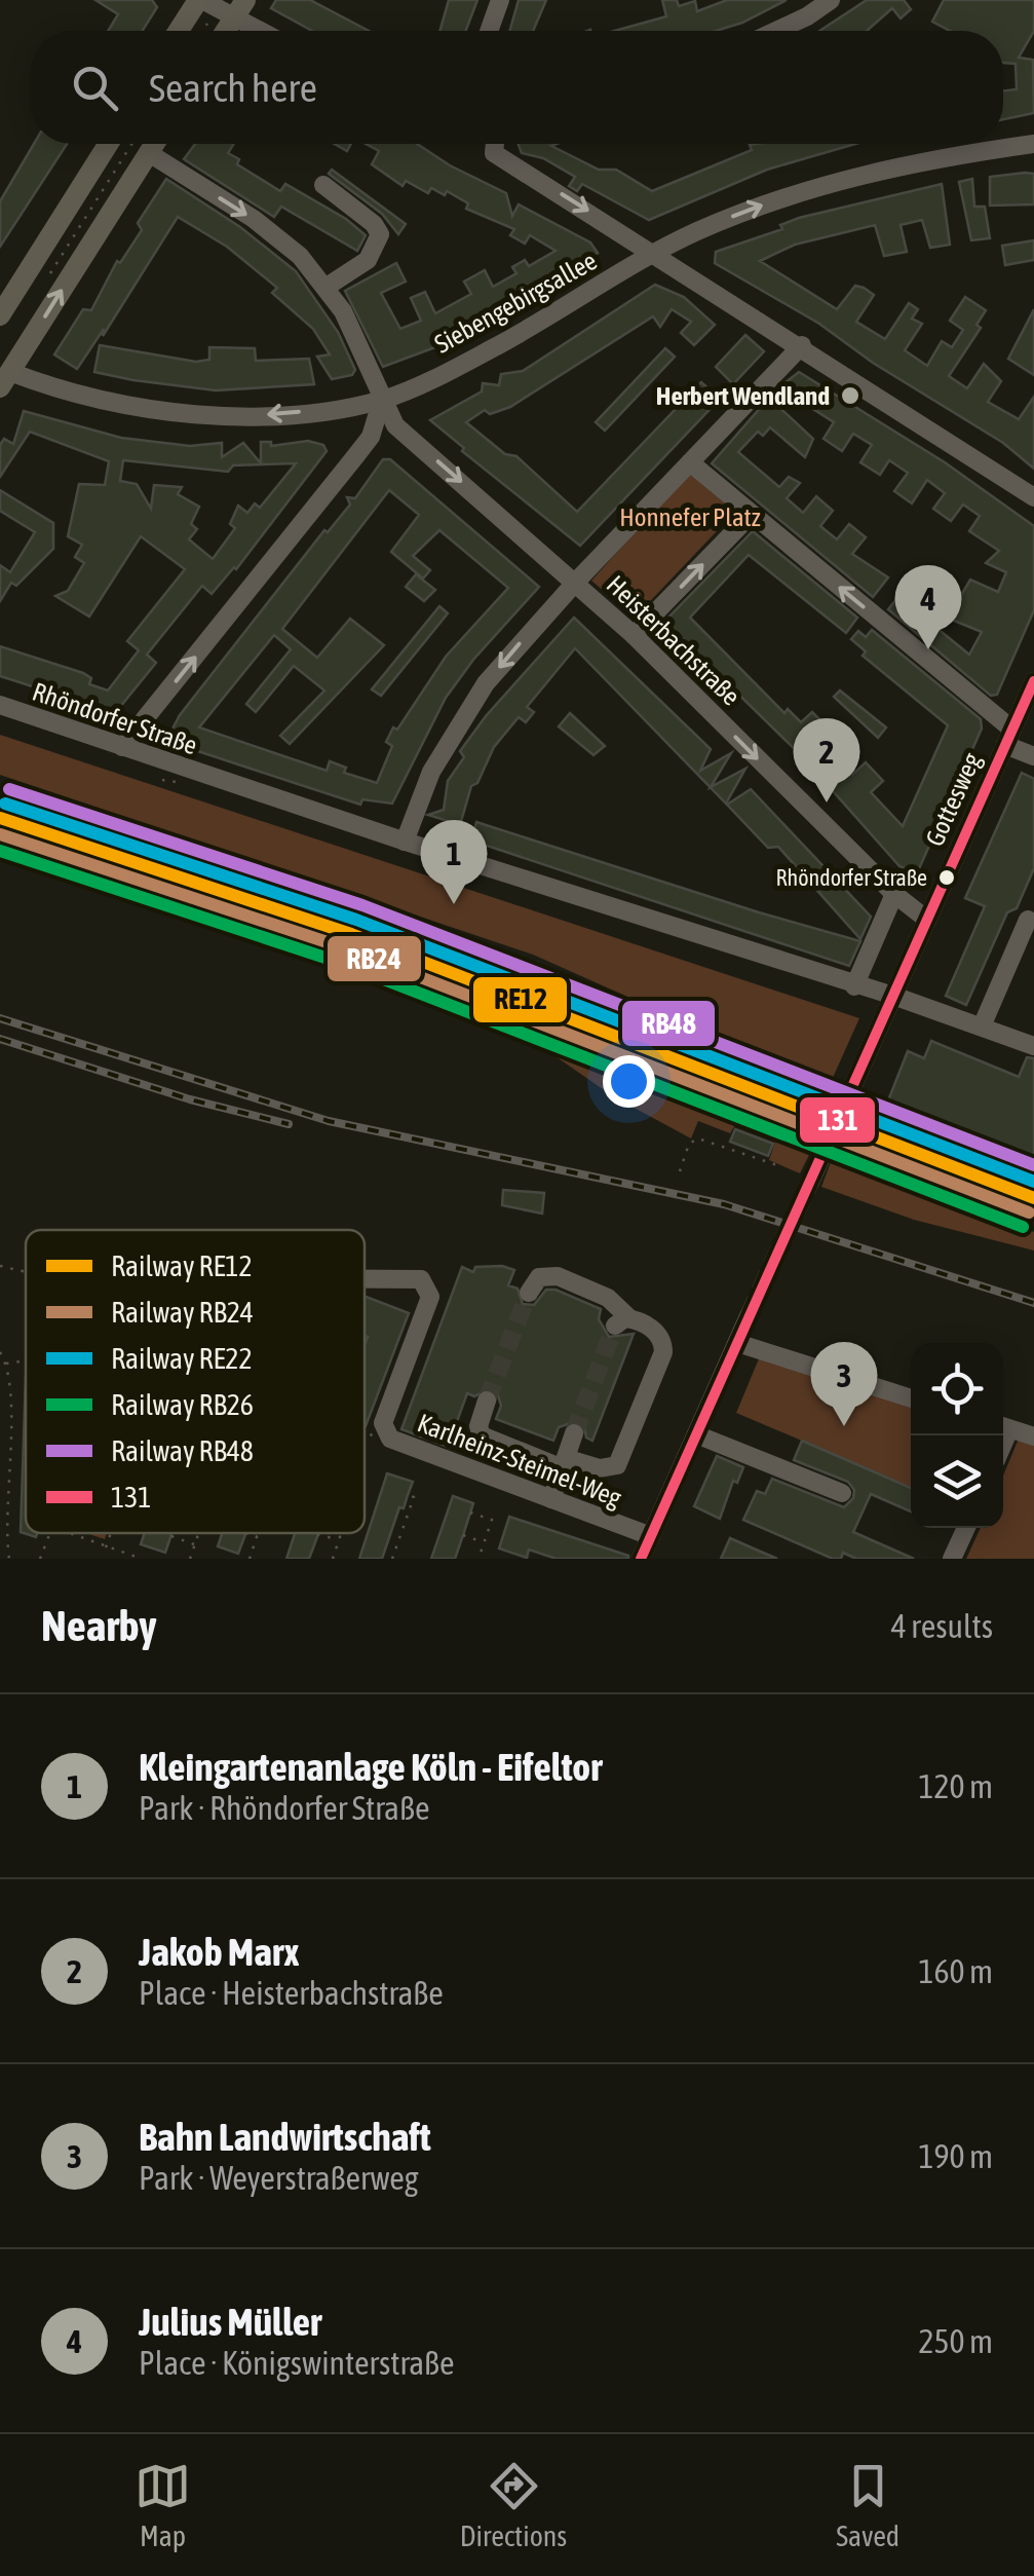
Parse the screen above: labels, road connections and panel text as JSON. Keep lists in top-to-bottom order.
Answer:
{
  "streets": {
    "street": [
      "Siebengebirgsallee",
      "Heisterbachstraße",
      "Rhöndorfer Straße",
      "Gottesweg",
      "Karlheinz-Steimel-Weg"
    ]
  },
  "crossings": [
    ["Siebengebirgsallee", "Heisterbachstraße"],
    ["Heisterbachstraße", "Gottesweg"],
    ["Rhöndorfer Straße", "Gottesweg"]
  ],
  "one_way": ["Heisterbachstraße"],
  "parks": ["Honnefer Platz"],
  "places": ["Herbert Wendland", "Rhöndorfer Straße"],
  "lines": [
    "transit line 131",
    "rail line RB48",
    "rail line RE22",
    "rail line RE12",
    "rail line RB24",
    "rail line RB26"
  ],
  "legend": [
    "Railway RE12",
    "Railway RB24",
    "Railway RE22",
    "Railway RB26",
    "Railway RB48",
    "131"
  ],
  "page": {
    "search": "Search here",
    "pins": [
      "4",
      "2",
      "1",
      "3"
    ],
    "heading": ["Nearby", "4 results"],
    "list": [
      {
        "mark": "1",
        "name": "Kleingartenanlage Köln - Eifeltor",
        "note": "Park · Rhöndorfer Straße",
        "value": "120 m"
      },
      {
        "mark": "2",
        "name": "Jakob Marx",
        "note": "Place · Heisterbachstraße",
        "value": "160 m"
      },
      {
        "mark": "3",
        "name": "Bahn Landwirtschaft",
        "note": "Park · Weyerstraßerweg",
        "value": "190 m"
      },
      {
        "mark": "4",
        "name": "Julius Müller",
        "note": "Place · Königswinterstraße",
        "value": "250 m"
      }
    ],
    "nav": ["Map", "Directions", "Saved"]
  }
}
